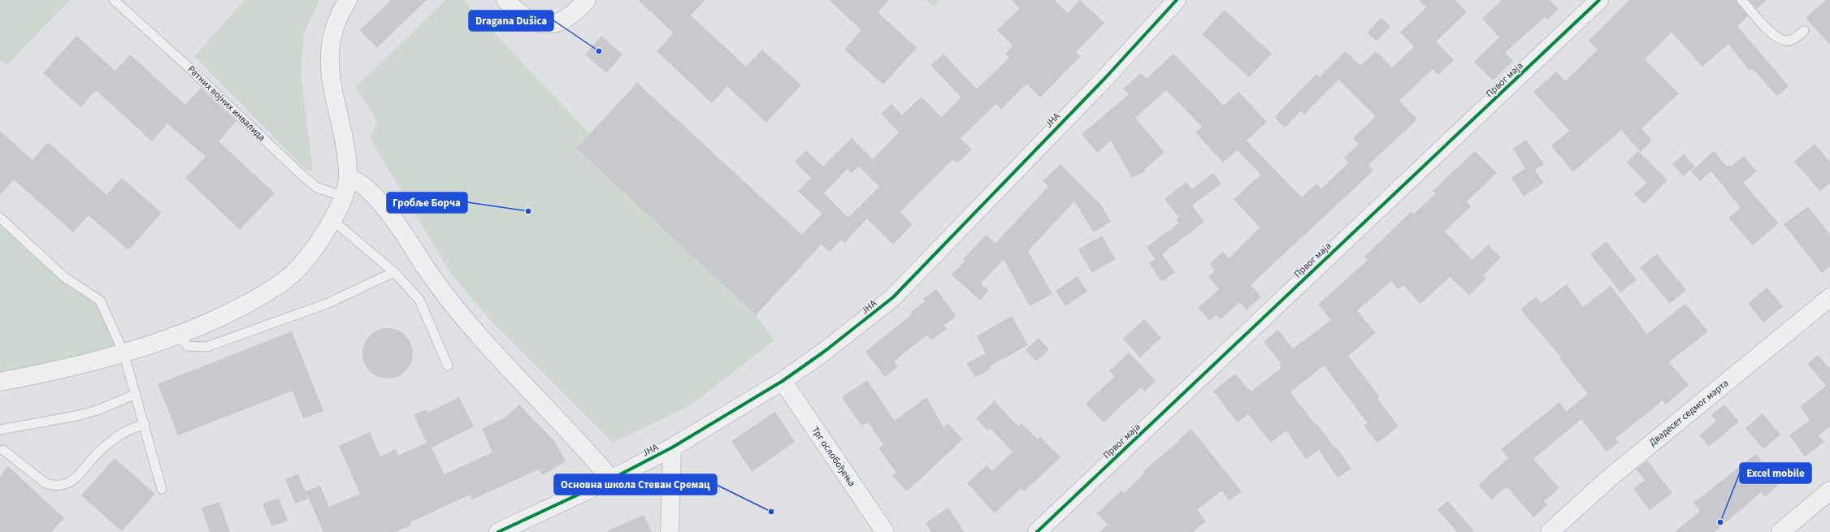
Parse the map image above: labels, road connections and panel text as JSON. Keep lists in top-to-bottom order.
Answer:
{
  "streets": {
    "street": [
      "Првог маја",
      "ЈНА",
      "Двадесет седмог марта",
      "Трг ослобођења"
    ],
    "lane": ["Ратних војних инвалида"]
  },
  "crossings": [
    ["ЈНА", "Трг ослобођења"]
  ],
  "places": [
    "Dragana Dušica",
    "Гробље Борча",
    "Основна школа Стеван Сремац",
    "Excel mobile"
  ]
}
